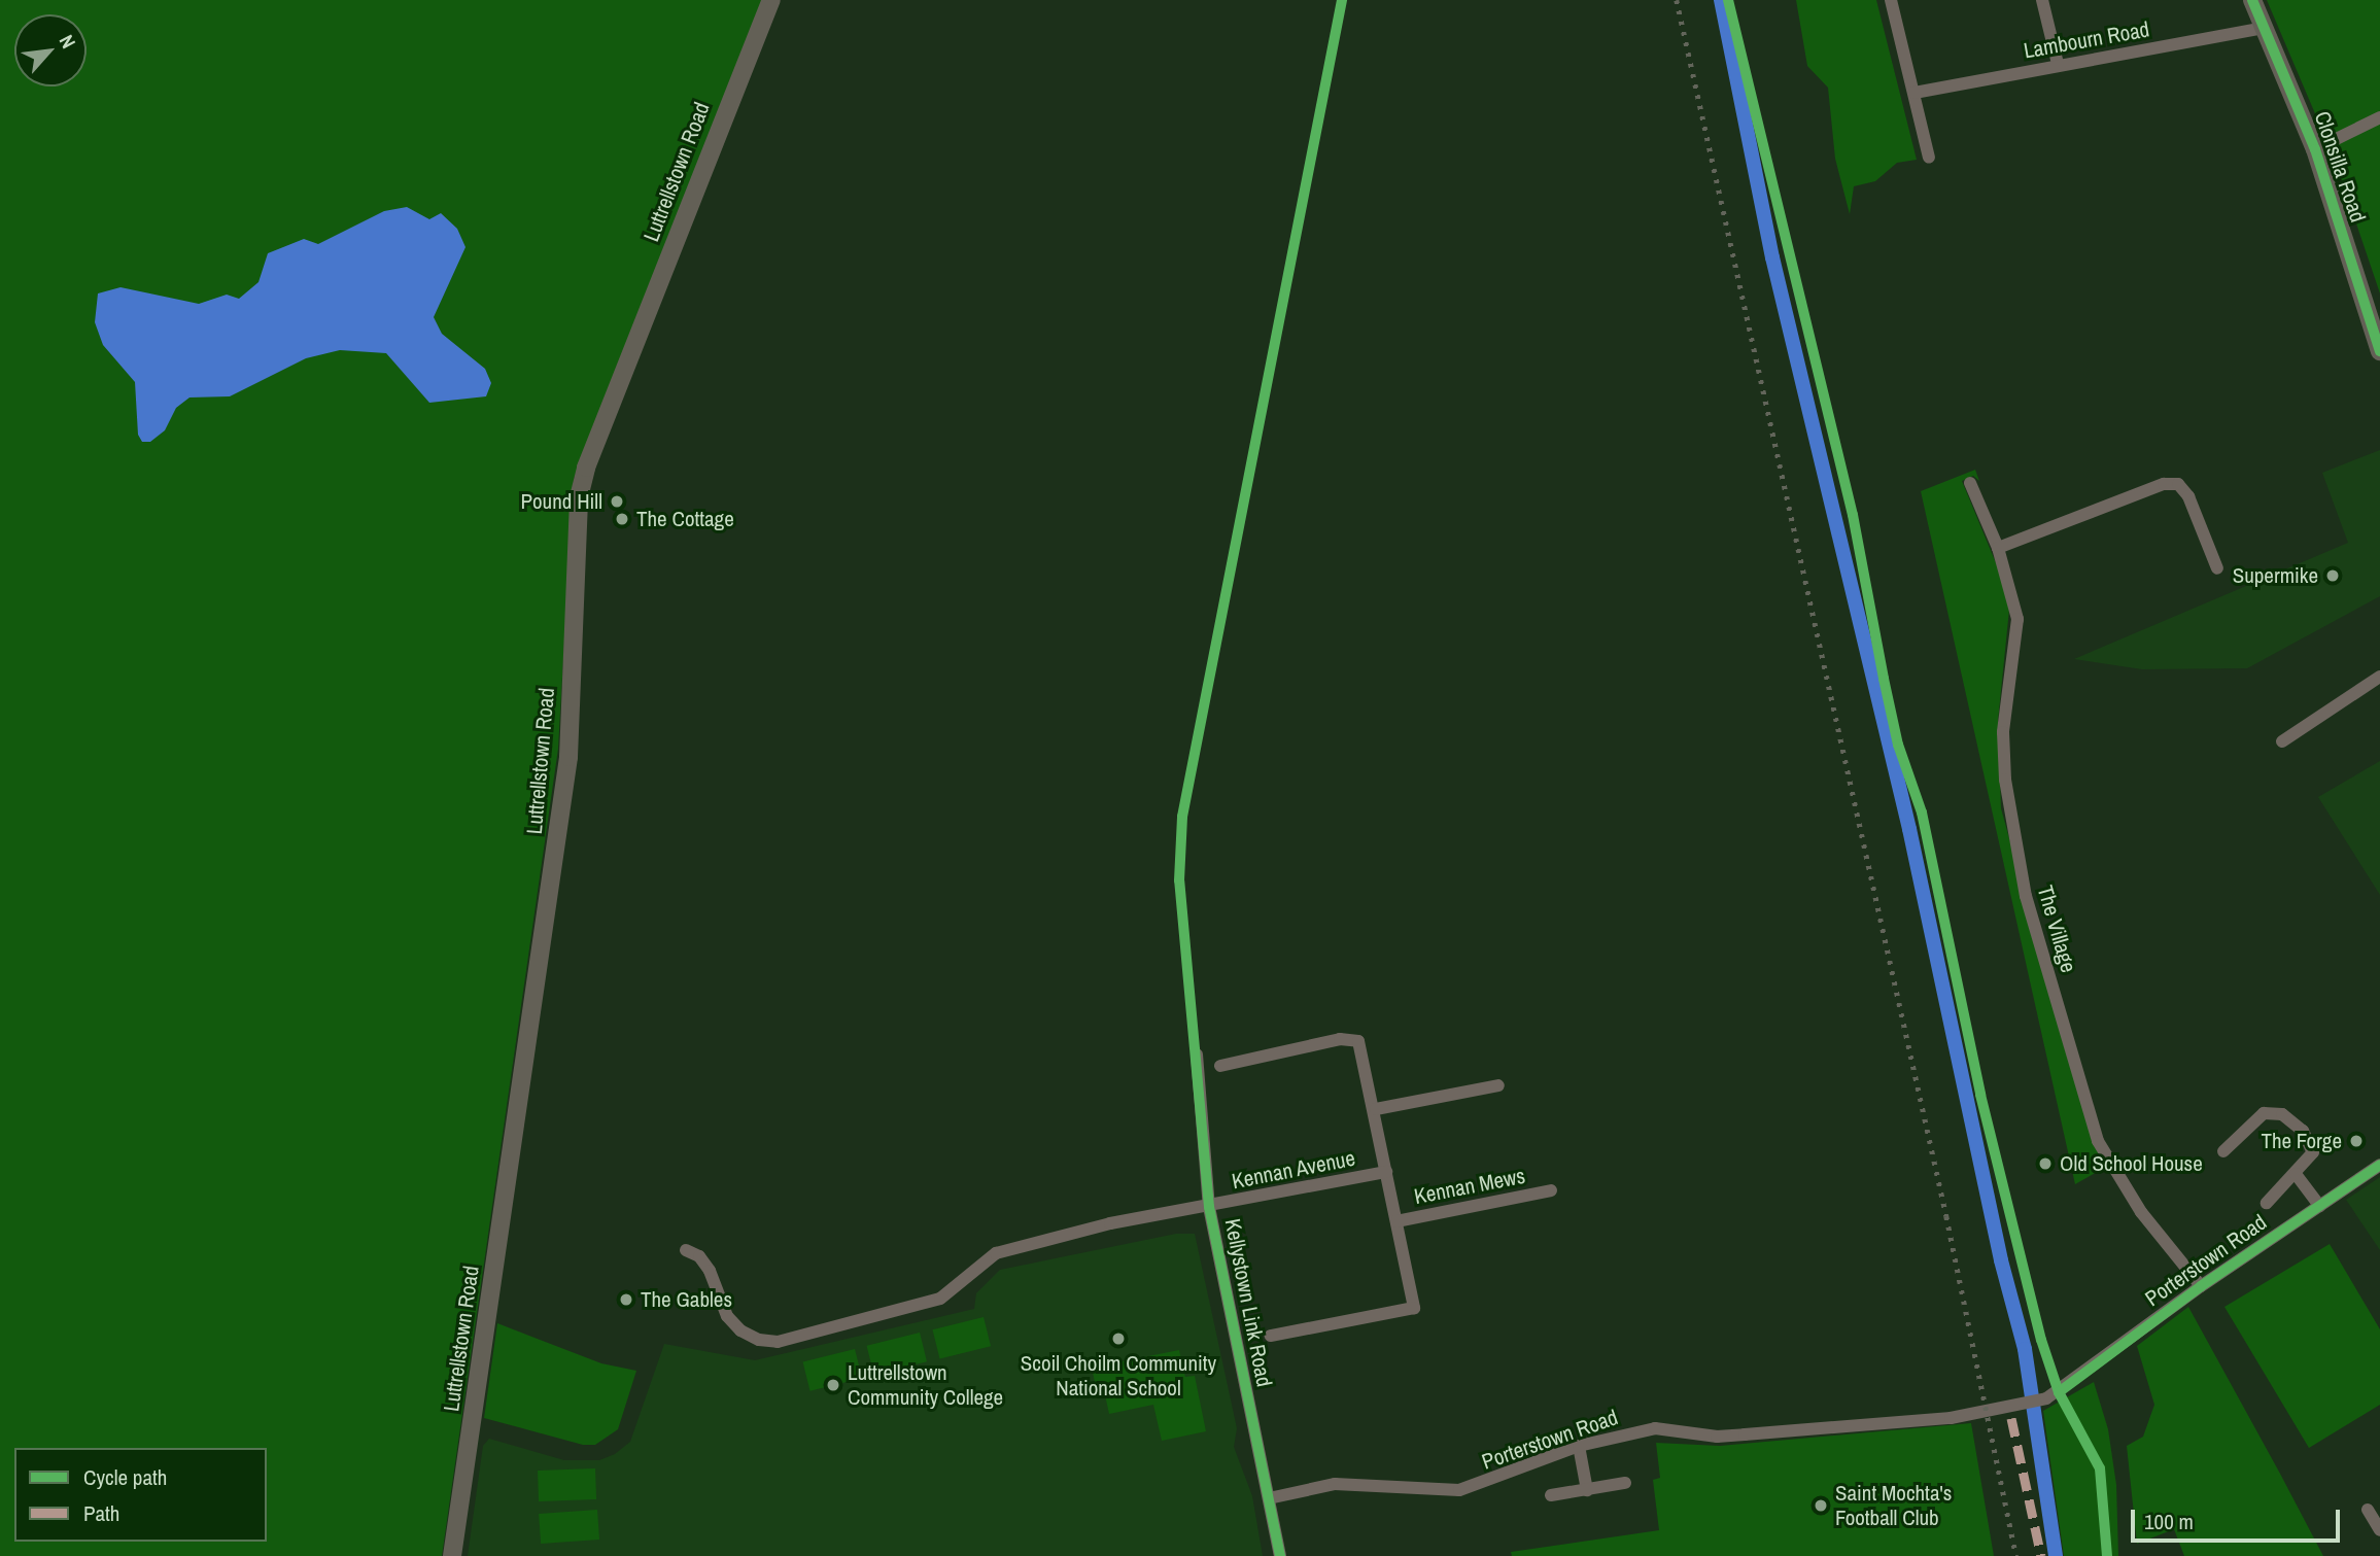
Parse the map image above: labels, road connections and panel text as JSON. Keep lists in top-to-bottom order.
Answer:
{
  "streets": {
    "street": [
      "Lambourn Road",
      "Clonsilla Road",
      "Luttrellstown Road",
      "The Village",
      "Kennan Avenue",
      "Kennan Mews",
      "Porterstown Road",
      "Kellystown Link Road"
    ]
  },
  "crossings": [
    ["Lambourn Road", "Clonsilla Road"],
    ["The Village", "Porterstown Road"],
    ["Kennan Avenue", "Kennan Mews"],
    ["Kennan Avenue", "Kellystown Link Road"],
    ["Porterstown Road", "Kellystown Link Road"]
  ],
  "places": [
    "Pound Hill",
    "The Cottage",
    "Supermike",
    "The Forge",
    "Old School House",
    "The Gables",
    "Scoil Choilm Community National School",
    "Luttrellstown Community College",
    "Saint Mochta's Football Club"
  ],
  "legend": ["Cycle path", "Path"],
  "scale_bar": "100 m",
  "north": "top right"
}
